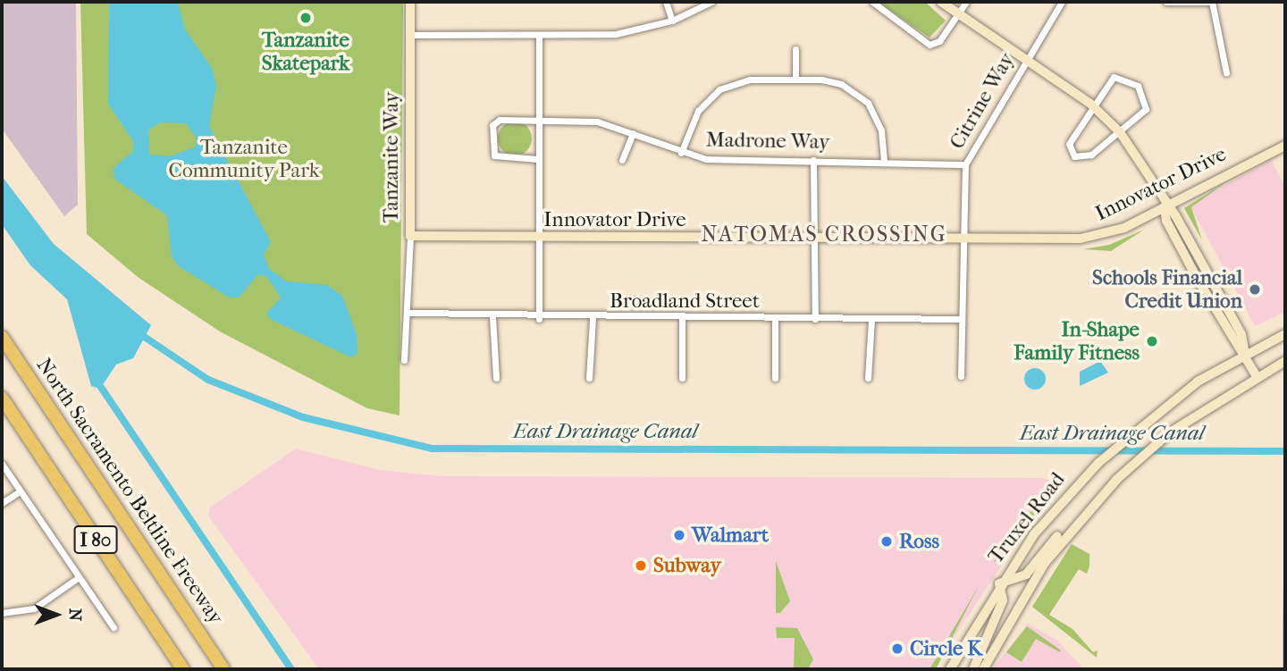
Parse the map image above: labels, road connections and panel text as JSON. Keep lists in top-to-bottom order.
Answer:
{
  "streets": {
    "highway": ["North Sacramento Beltline Freeway", "I 80"],
    "street": [
      "Citrine Way",
      "Madrone Way",
      "Tanzanite Way",
      "Innovator Drive",
      "Broadland Street",
      "Truxel Road"
    ]
  },
  "crossings": [
    ["Citrine Way", "Madrone Way"],
    ["Citrine Way", "Innovator Drive"],
    ["Citrine Way", "Broadland Street"],
    ["Tanzanite Way", "Innovator Drive"],
    ["Tanzanite Way", "Broadland Street"]
  ],
  "districts": ["NATOMAS CROSSING"],
  "water": ["East Drainage Canal"],
  "parks": ["Tanzanite Community Park"],
  "places": [
    "Tanzanite Skatepark",
    "Schools Financial Credit Union",
    "In-Shape Family Fitness",
    "Walmart",
    "Ross",
    "Subway",
    "Circle K"
  ],
  "north": "right"
}
